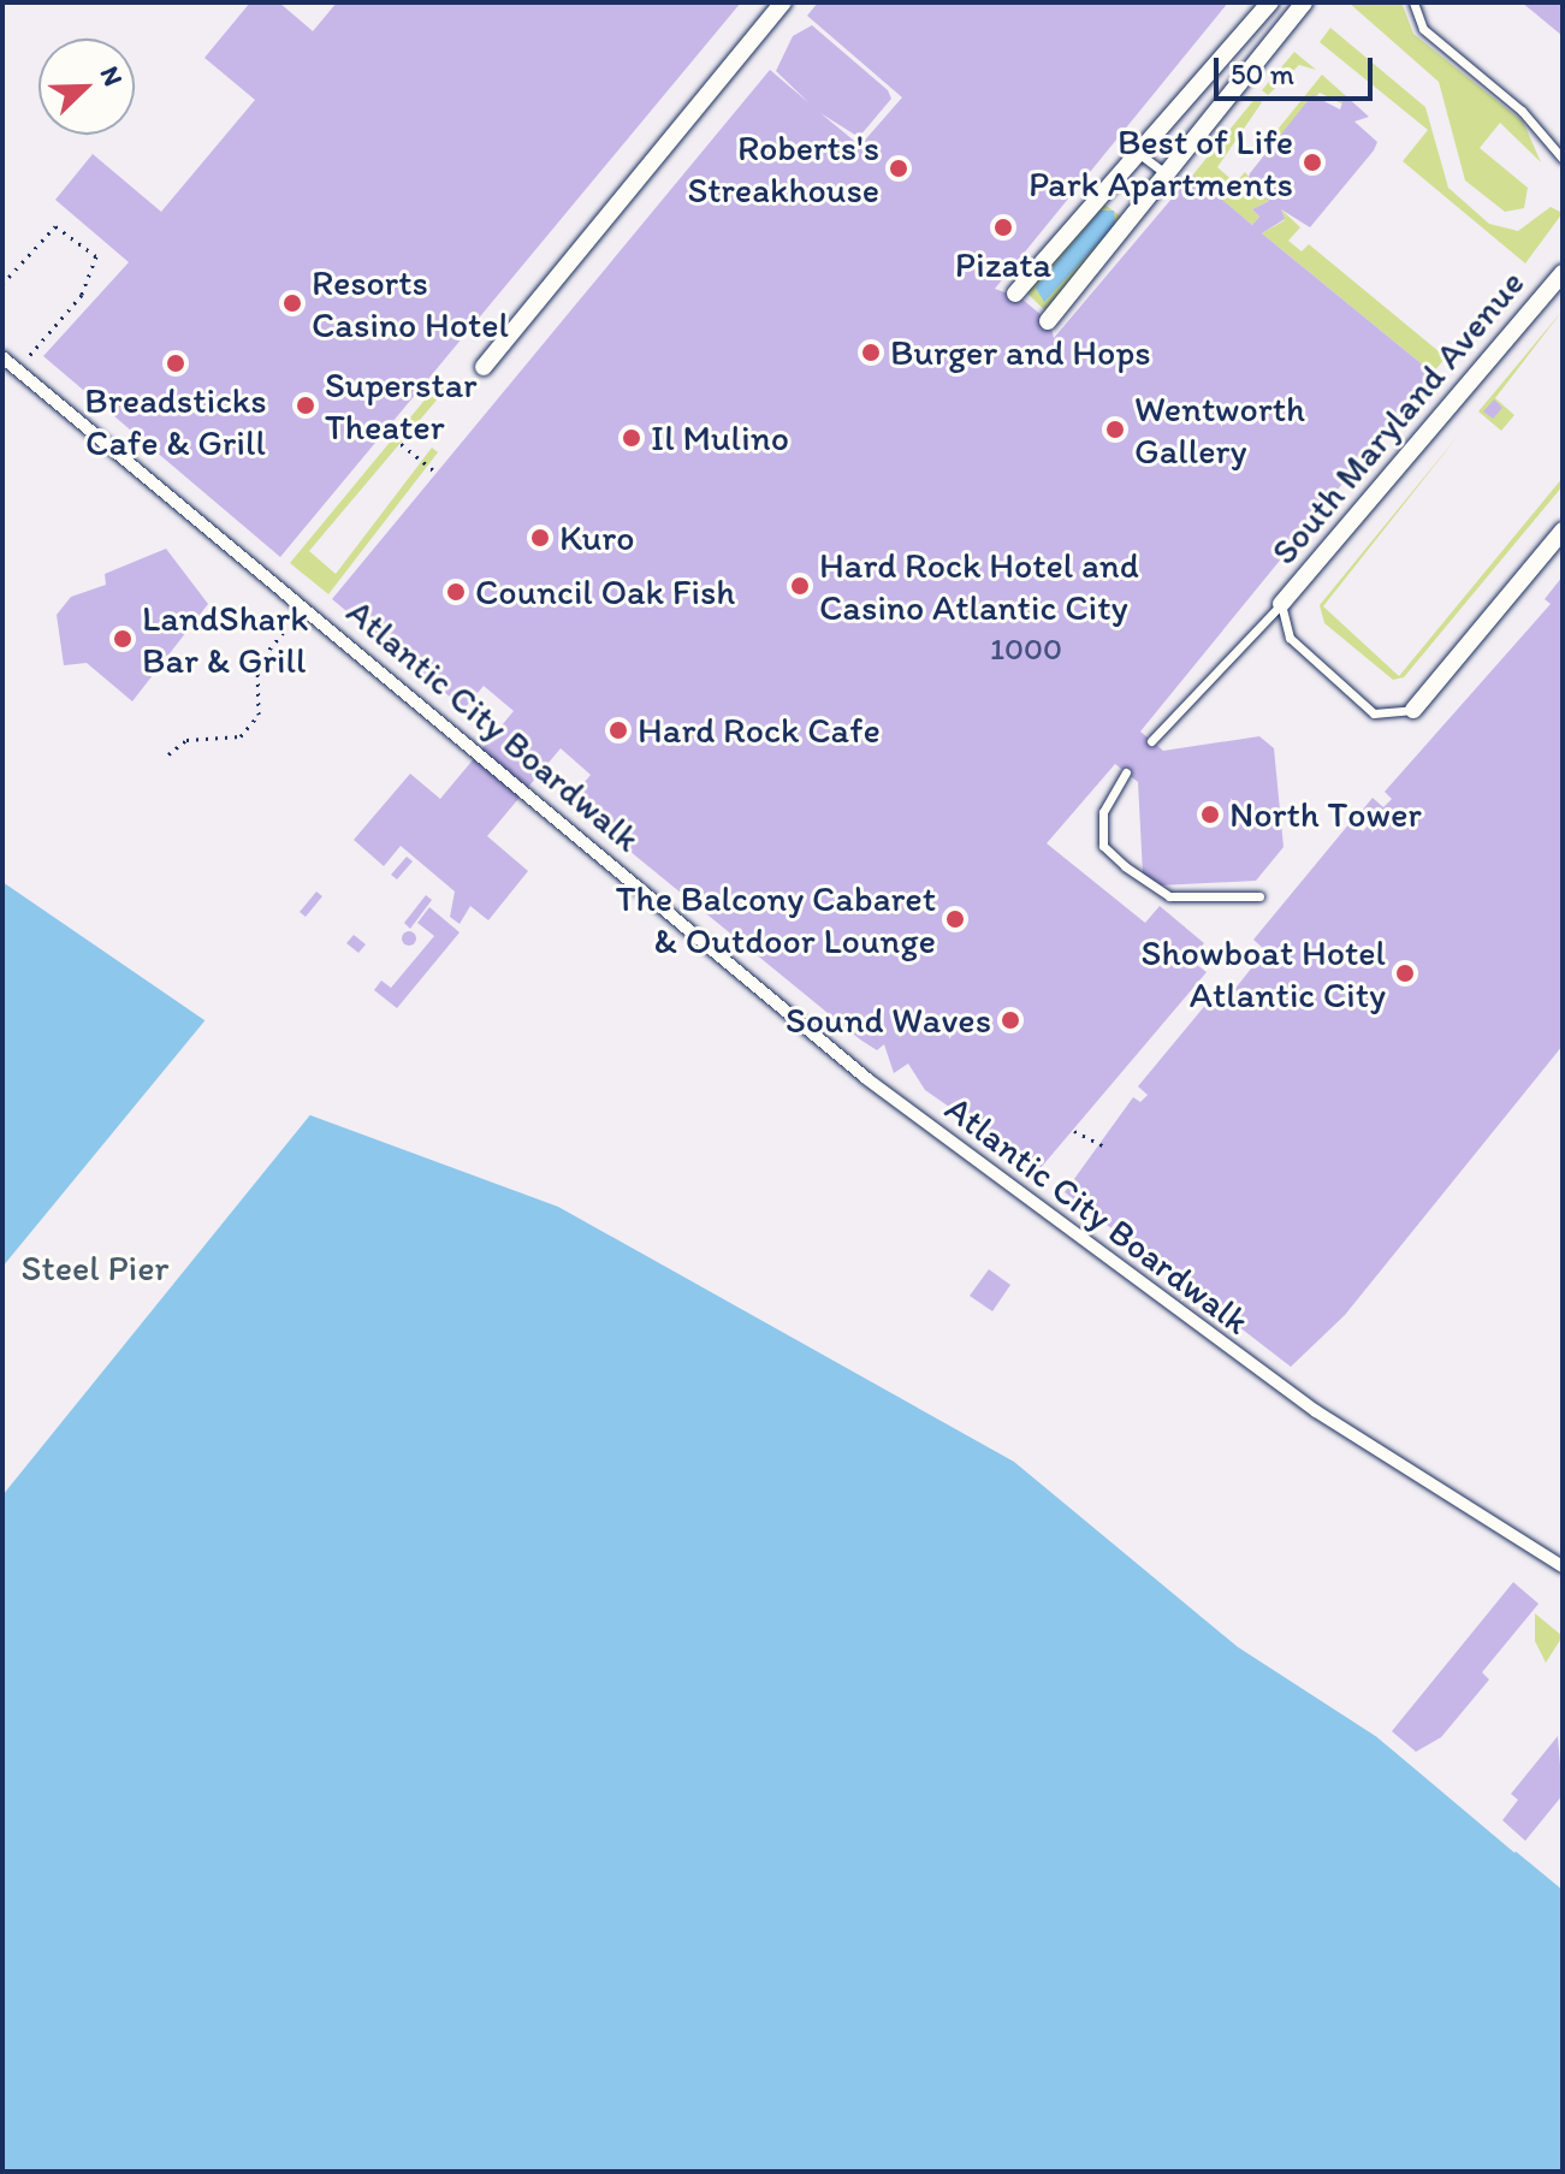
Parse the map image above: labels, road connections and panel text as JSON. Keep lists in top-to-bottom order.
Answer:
{
  "streets": {
    "street": ["South Maryland Avenue", "Atlantic City Boardwalk"]
  },
  "parks": ["Steel Pier"],
  "places": [
    "Best of Life Park Apartments",
    "Roberts's Streakhouse",
    "Pizata",
    "Resorts Casino Hotel",
    "Burger and Hops",
    "Breadsticks Cafe & Grill",
    "Superstar Theater",
    "Wentworth Gallery",
    "Il Mulino",
    "Kuro",
    "Hard Rock Hotel and Casino Atlantic City",
    "Council Oak Fish",
    "LandShark Bar & Grill",
    "Hard Rock Cafe",
    "North Tower",
    "The Balcony Cabaret & Outdoor Lounge",
    "Showboat Hotel Atlantic City",
    "Sound Waves"
  ],
  "house_numbers": ["1000"],
  "scale_bar": "50 m",
  "north": "top right"
}
